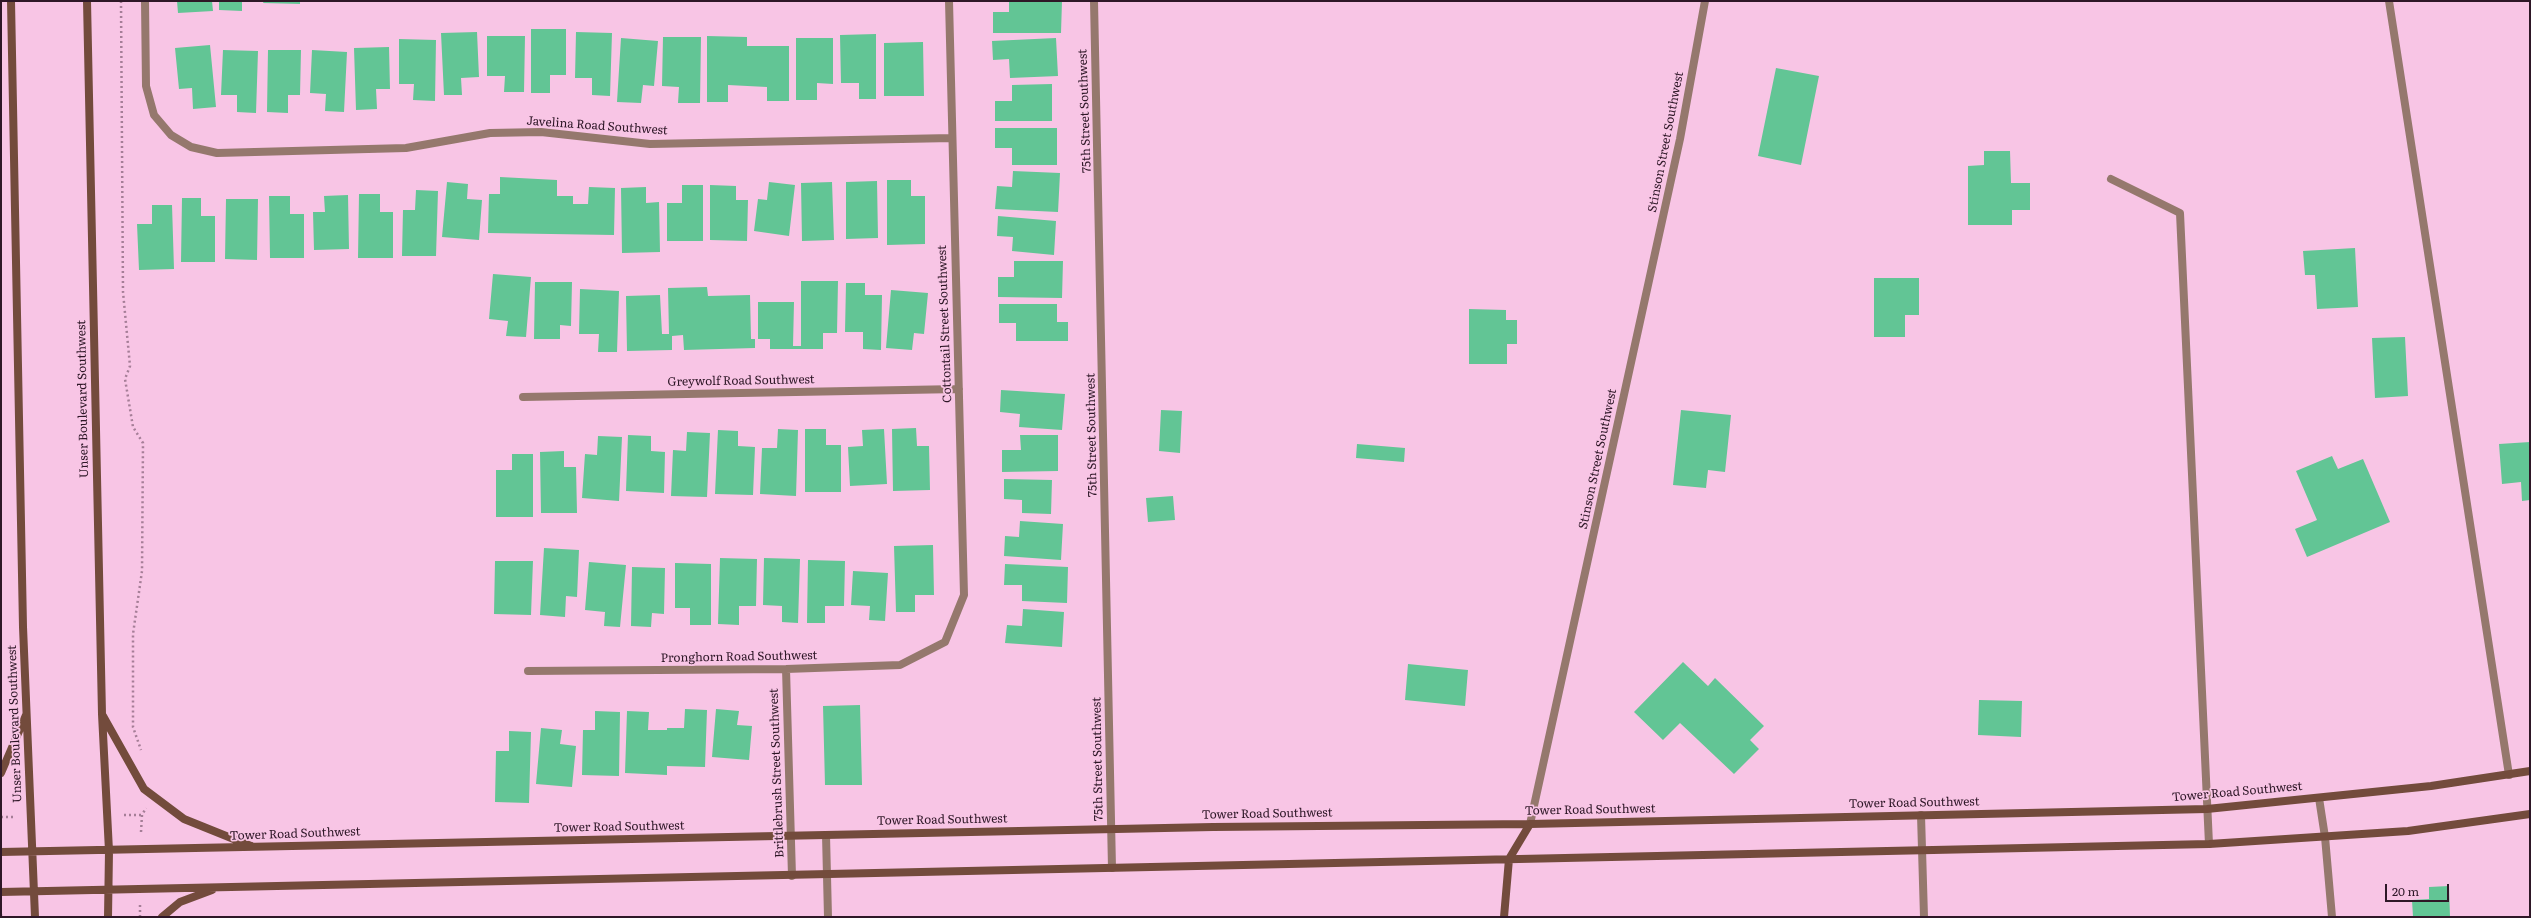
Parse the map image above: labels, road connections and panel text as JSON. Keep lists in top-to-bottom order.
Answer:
{
  "streets": {
    "street": [
      "75th Street Southwest",
      "Javelina Road Southwest",
      "Stinson Street Southwest",
      "Cottontail Street Southwest",
      "Greywolf Road Southwest",
      "Unser Boulevard Southwest",
      "Pronghorn Road Southwest",
      "Brittlebrush Street Southwest",
      "Tower Road Southwest"
    ]
  },
  "crossings": [
    ["75th Street Southwest", "Tower Road Southwest"],
    ["Javelina Road Southwest", "Cottontail Street Southwest"],
    ["Stinson Street Southwest", "Tower Road Southwest"],
    ["Cottontail Street Southwest", "Greywolf Road Southwest"],
    ["Cottontail Street Southwest", "Pronghorn Road Southwest"],
    ["Unser Boulevard Southwest", "Tower Road Southwest"],
    ["Pronghorn Road Southwest", "Brittlebrush Street Southwest"],
    ["Brittlebrush Street Southwest", "Tower Road Southwest"]
  ],
  "scale_bar": "20 m"
}
